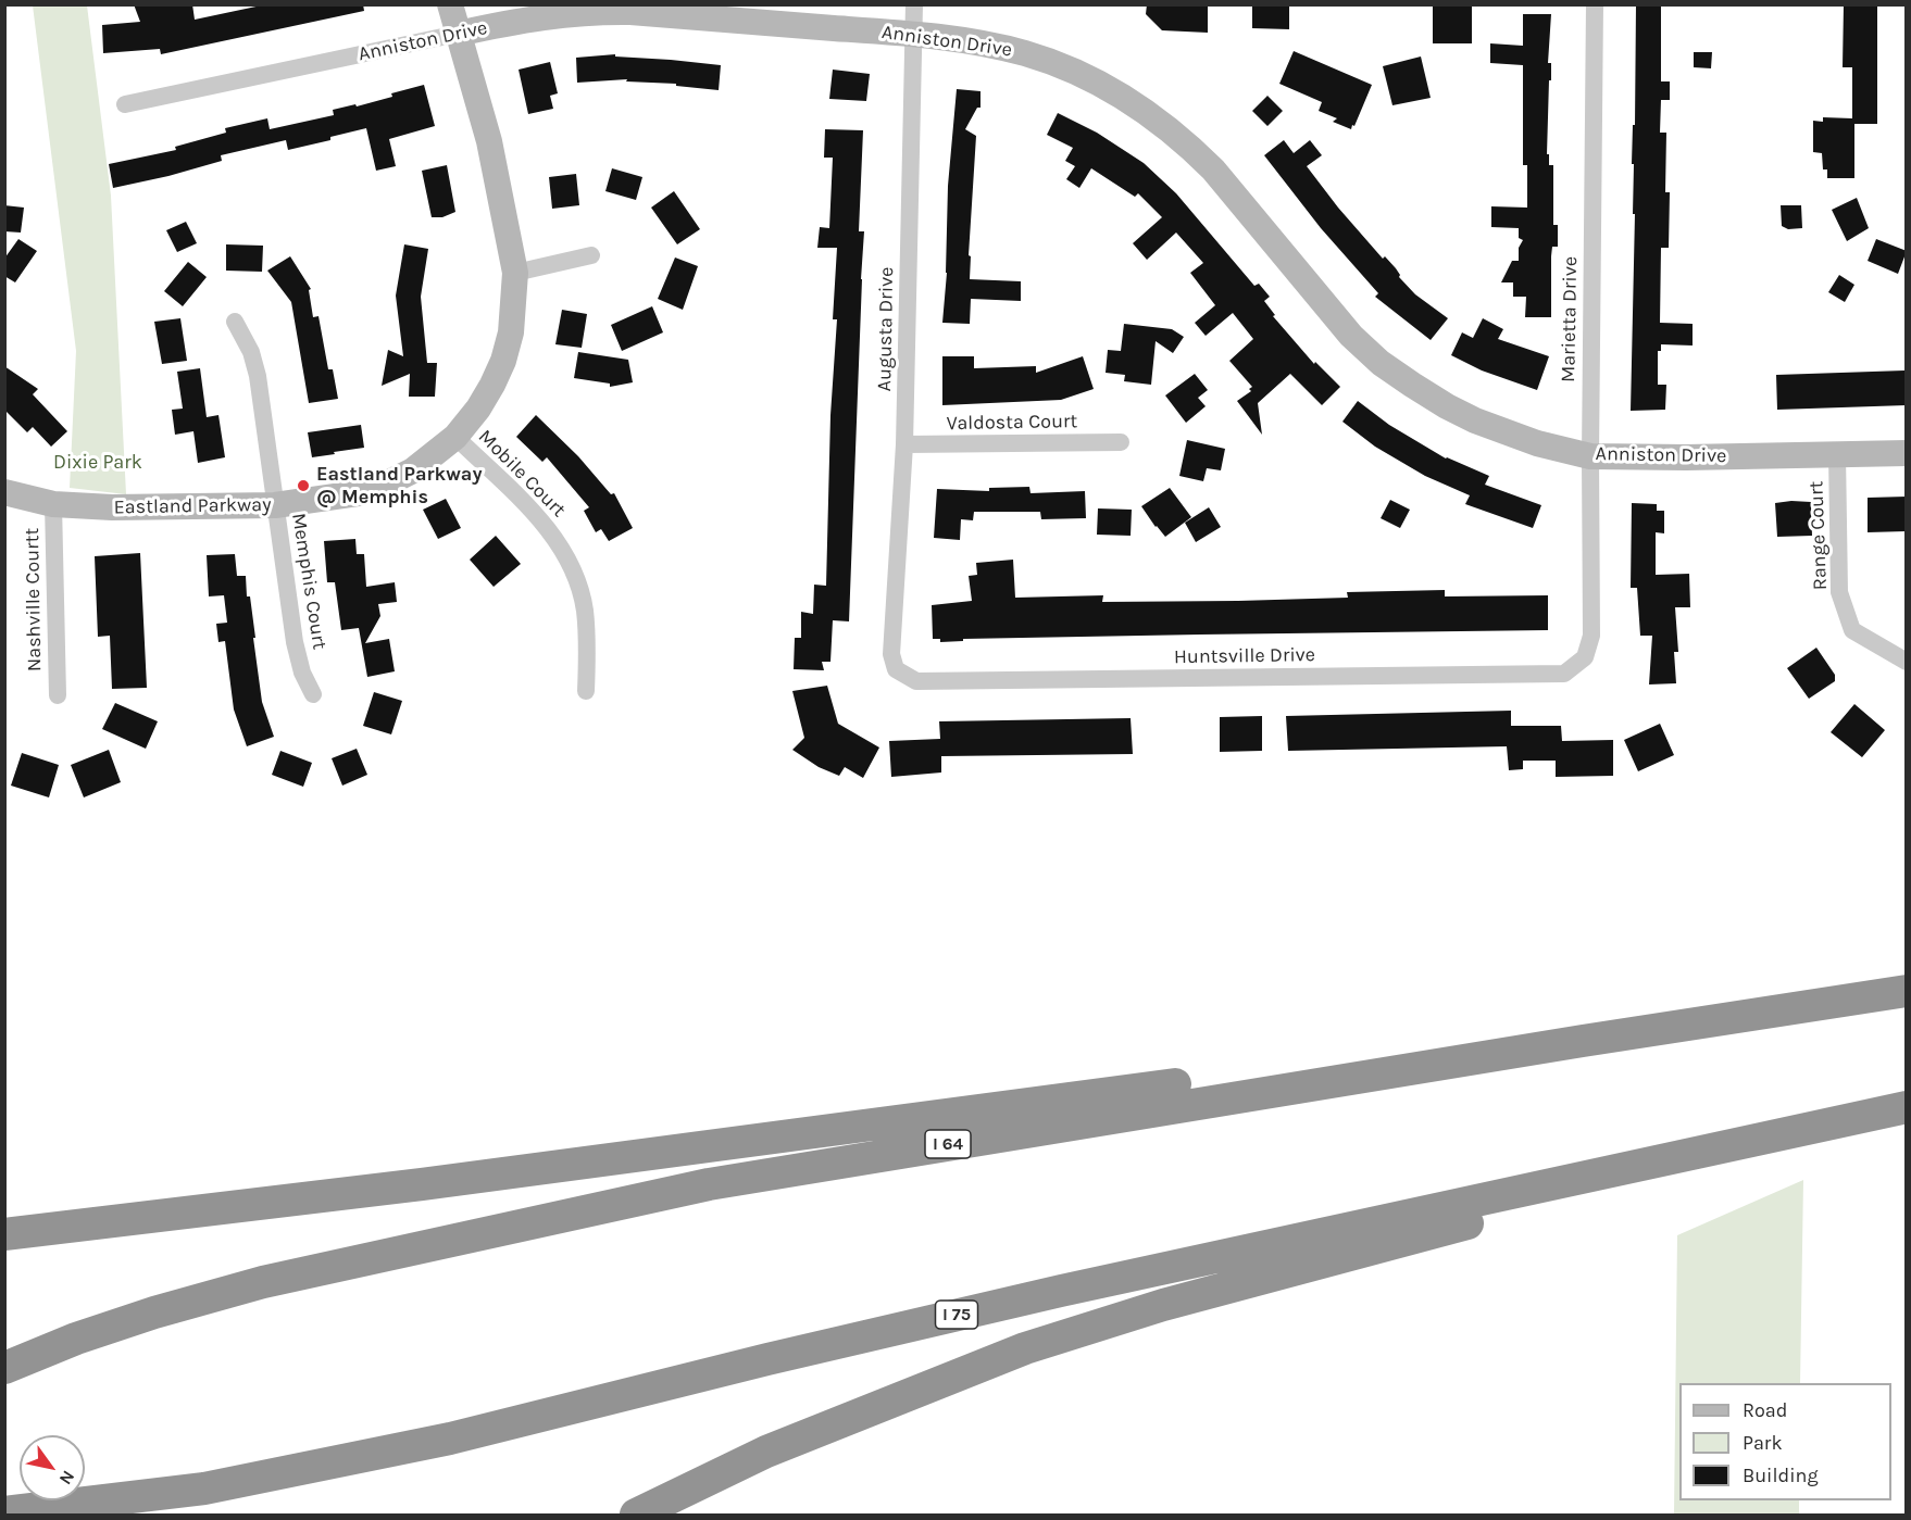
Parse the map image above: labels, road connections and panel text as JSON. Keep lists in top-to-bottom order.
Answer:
{
  "streets": {
    "highway": ["I 64", "I 75"],
    "street": [
      "Anniston Drive",
      "Marietta Drive",
      "Augusta Drive",
      "Valdosta Court",
      "Mobile Court",
      "Eastland Parkway",
      "Range Court",
      "Memphis Court",
      "Nashville Courtt",
      "Huntsville Drive"
    ]
  },
  "crossings": [
    ["Anniston Drive", "Marietta Drive"],
    ["Anniston Drive", "Augusta Drive"],
    ["Anniston Drive", "Eastland Parkway"],
    ["Anniston Drive", "Range Court"],
    ["Marietta Drive", "Huntsville Drive"],
    ["Augusta Drive", "Valdosta Court"],
    ["Augusta Drive", "Huntsville Drive"],
    ["Mobile Court", "Eastland Parkway"],
    ["Eastland Parkway", "Memphis Court"],
    ["Eastland Parkway", "Nashville Courtt"]
  ],
  "parks": ["Dixie Park"],
  "places": ["Eastland Parkway @ Memphis"],
  "legend": ["Road", "Park", "Building"],
  "north": "bottom right"
}
